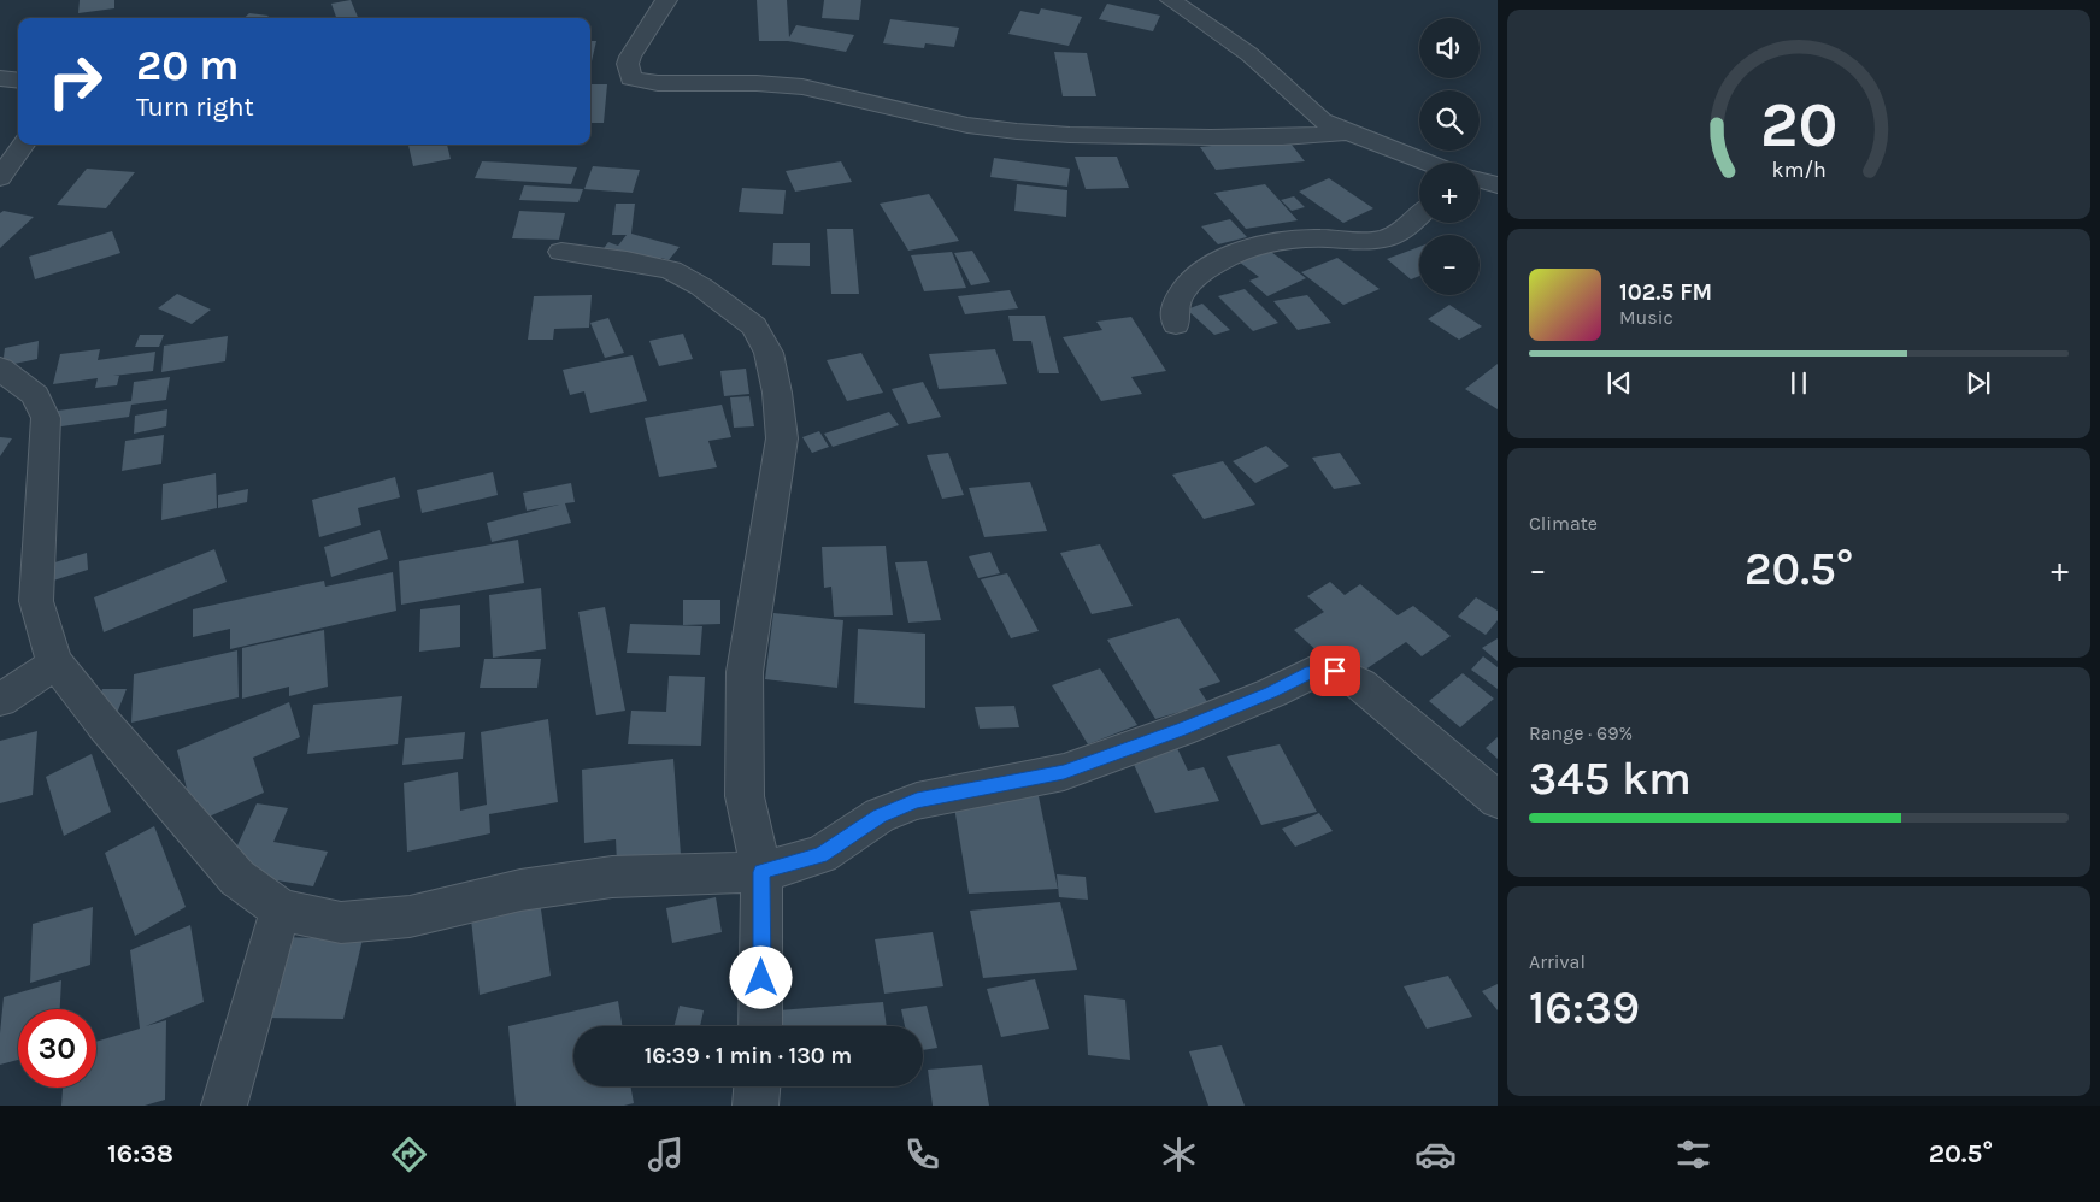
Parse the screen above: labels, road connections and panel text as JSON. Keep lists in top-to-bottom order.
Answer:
{
  "page": {
    "map_buttons": ["+", "−"],
    "turn": ["20 m", "Turn right"],
    "song": ["102.5 FM", "Music"],
    "tile": [
      "Climate",
      ["Range · 69%", "345 km"],
      ["Arrival", "16:39"]
    ],
    "heat": ["−", "20.5°", "+"],
    "limit": "30",
    "trip": "16:39 · 1 min · 130 m",
    "tabs": ["16:38", "20.5°"],
    "gauge": ["20", "km/h"]
  }
}
